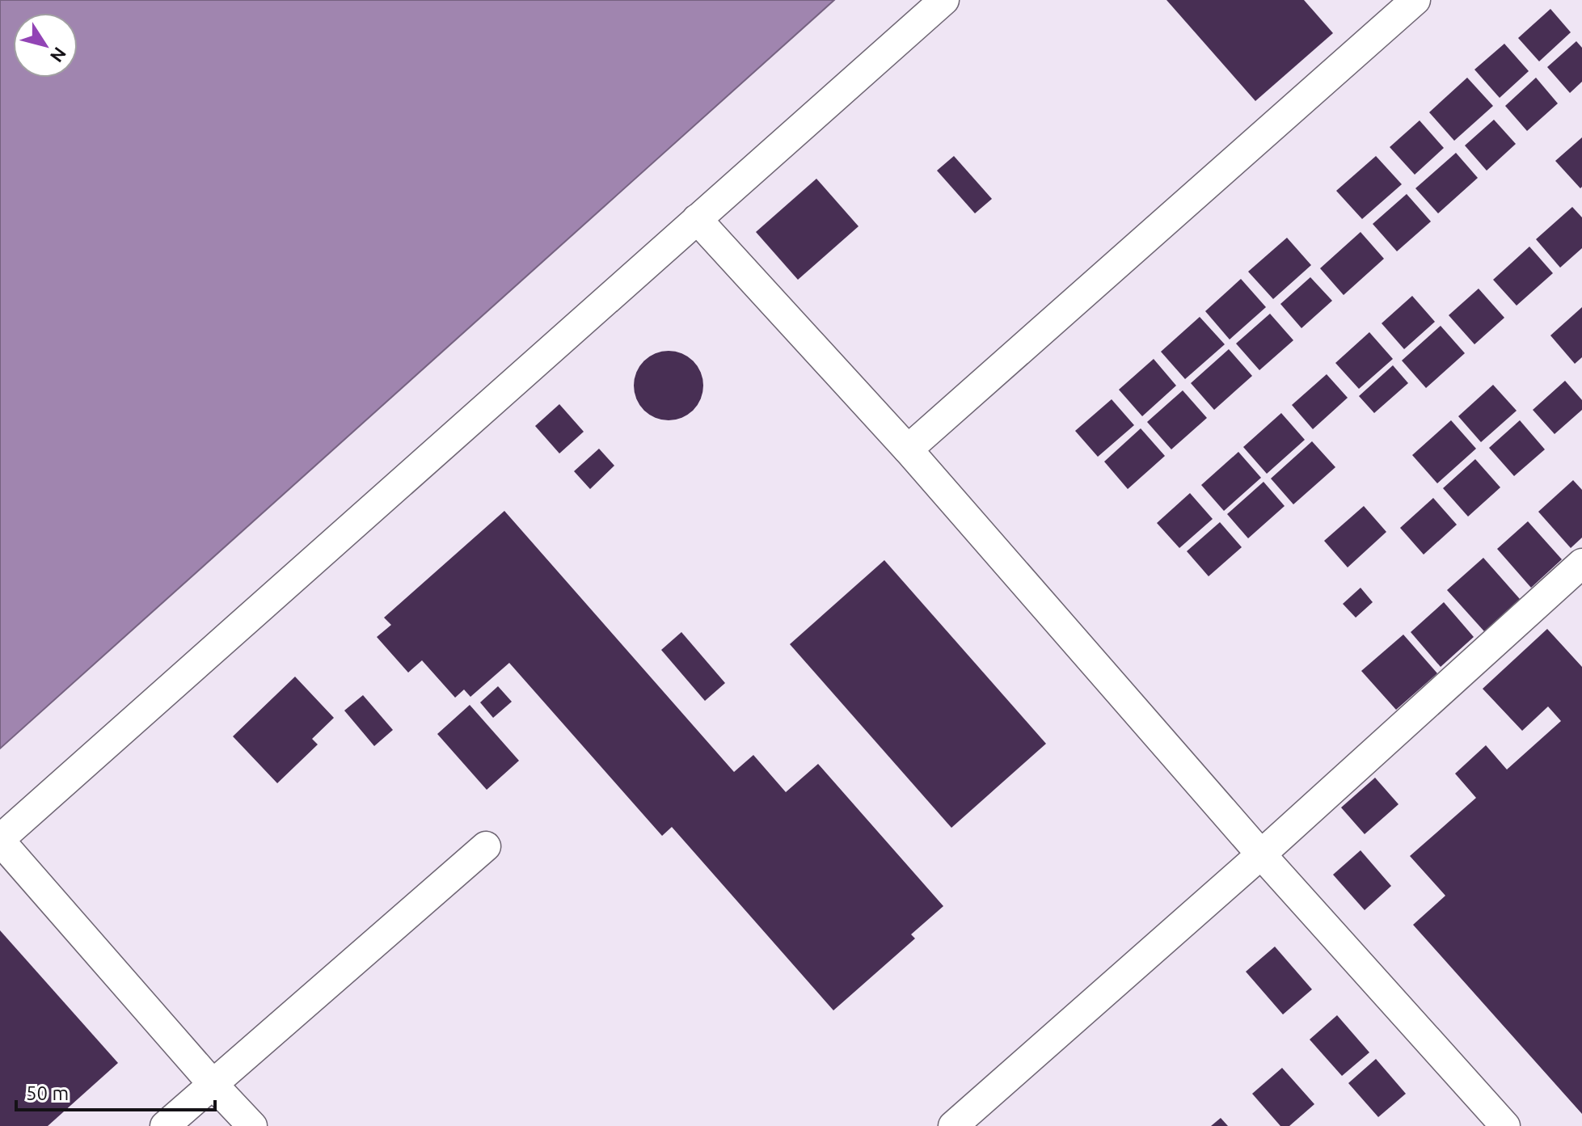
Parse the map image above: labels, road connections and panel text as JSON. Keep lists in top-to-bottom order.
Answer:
{
  "scale_bar": "50 m",
  "north": "bottom right"
}
